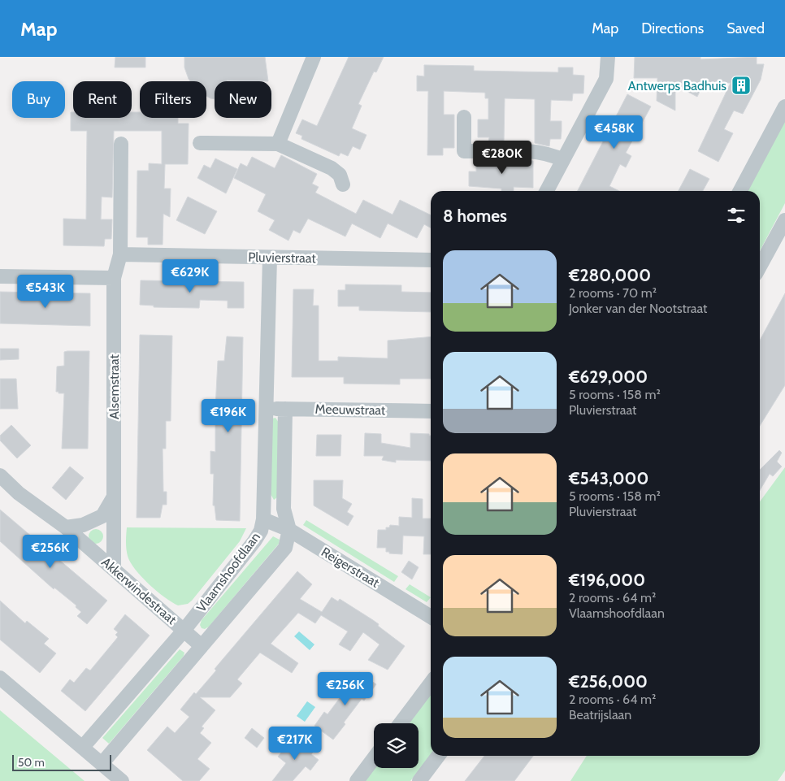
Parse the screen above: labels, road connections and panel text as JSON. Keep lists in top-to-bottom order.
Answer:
{
  "streets": {
    "street": [
      "Pluvierstraat",
      "Alsemstraat",
      "Meeuwstraat",
      "Reigerstraat",
      "Vlaamshoofdlaan",
      "Akkerwindestraat"
    ]
  },
  "crossings": [
    ["Pluvierstraat", "Vlaamshoofdlaan"],
    ["Alsemstraat", "Akkerwindestraat"],
    ["Meeuwstraat", "Vlaamshoofdlaan"],
    ["Reigerstraat", "Vlaamshoofdlaan"],
    ["Vlaamshoofdlaan", "Akkerwindestraat"]
  ],
  "places": {
    "building": ["Antwerps Badhuis"]
  },
  "scale_bar": "50 m",
  "page": {
    "header": "Map",
    "nav": ["Map", "Directions", "Saved"],
    "chip": [
      "Buy",
      "Rent",
      "Filters",
      "New"
    ],
    "price": [
      "€458K",
      "€280K",
      "€629K",
      "€543K",
      "€196K",
      "€256K",
      "€256K",
      "€217K"
    ],
    "heading": "8 homes",
    "list": [
      {
        "name": "€280,000",
        "note": "2 rooms · 70 m² · Jonker van der Nootstraat"
      },
      {
        "name": "€629,000",
        "note": "5 rooms · 158 m² · Pluvierstraat"
      },
      {
        "name": "€543,000",
        "note": "5 rooms · 158 m² · Pluvierstraat"
      },
      {
        "name": "€196,000",
        "note": "2 rooms · 64 m² · Vlaamshoofdlaan"
      },
      {
        "name": "€256,000",
        "note": "2 rooms · 64 m² · Beatrijslaan"
      }
    ],
    "scale": "50 m"
  }
}
